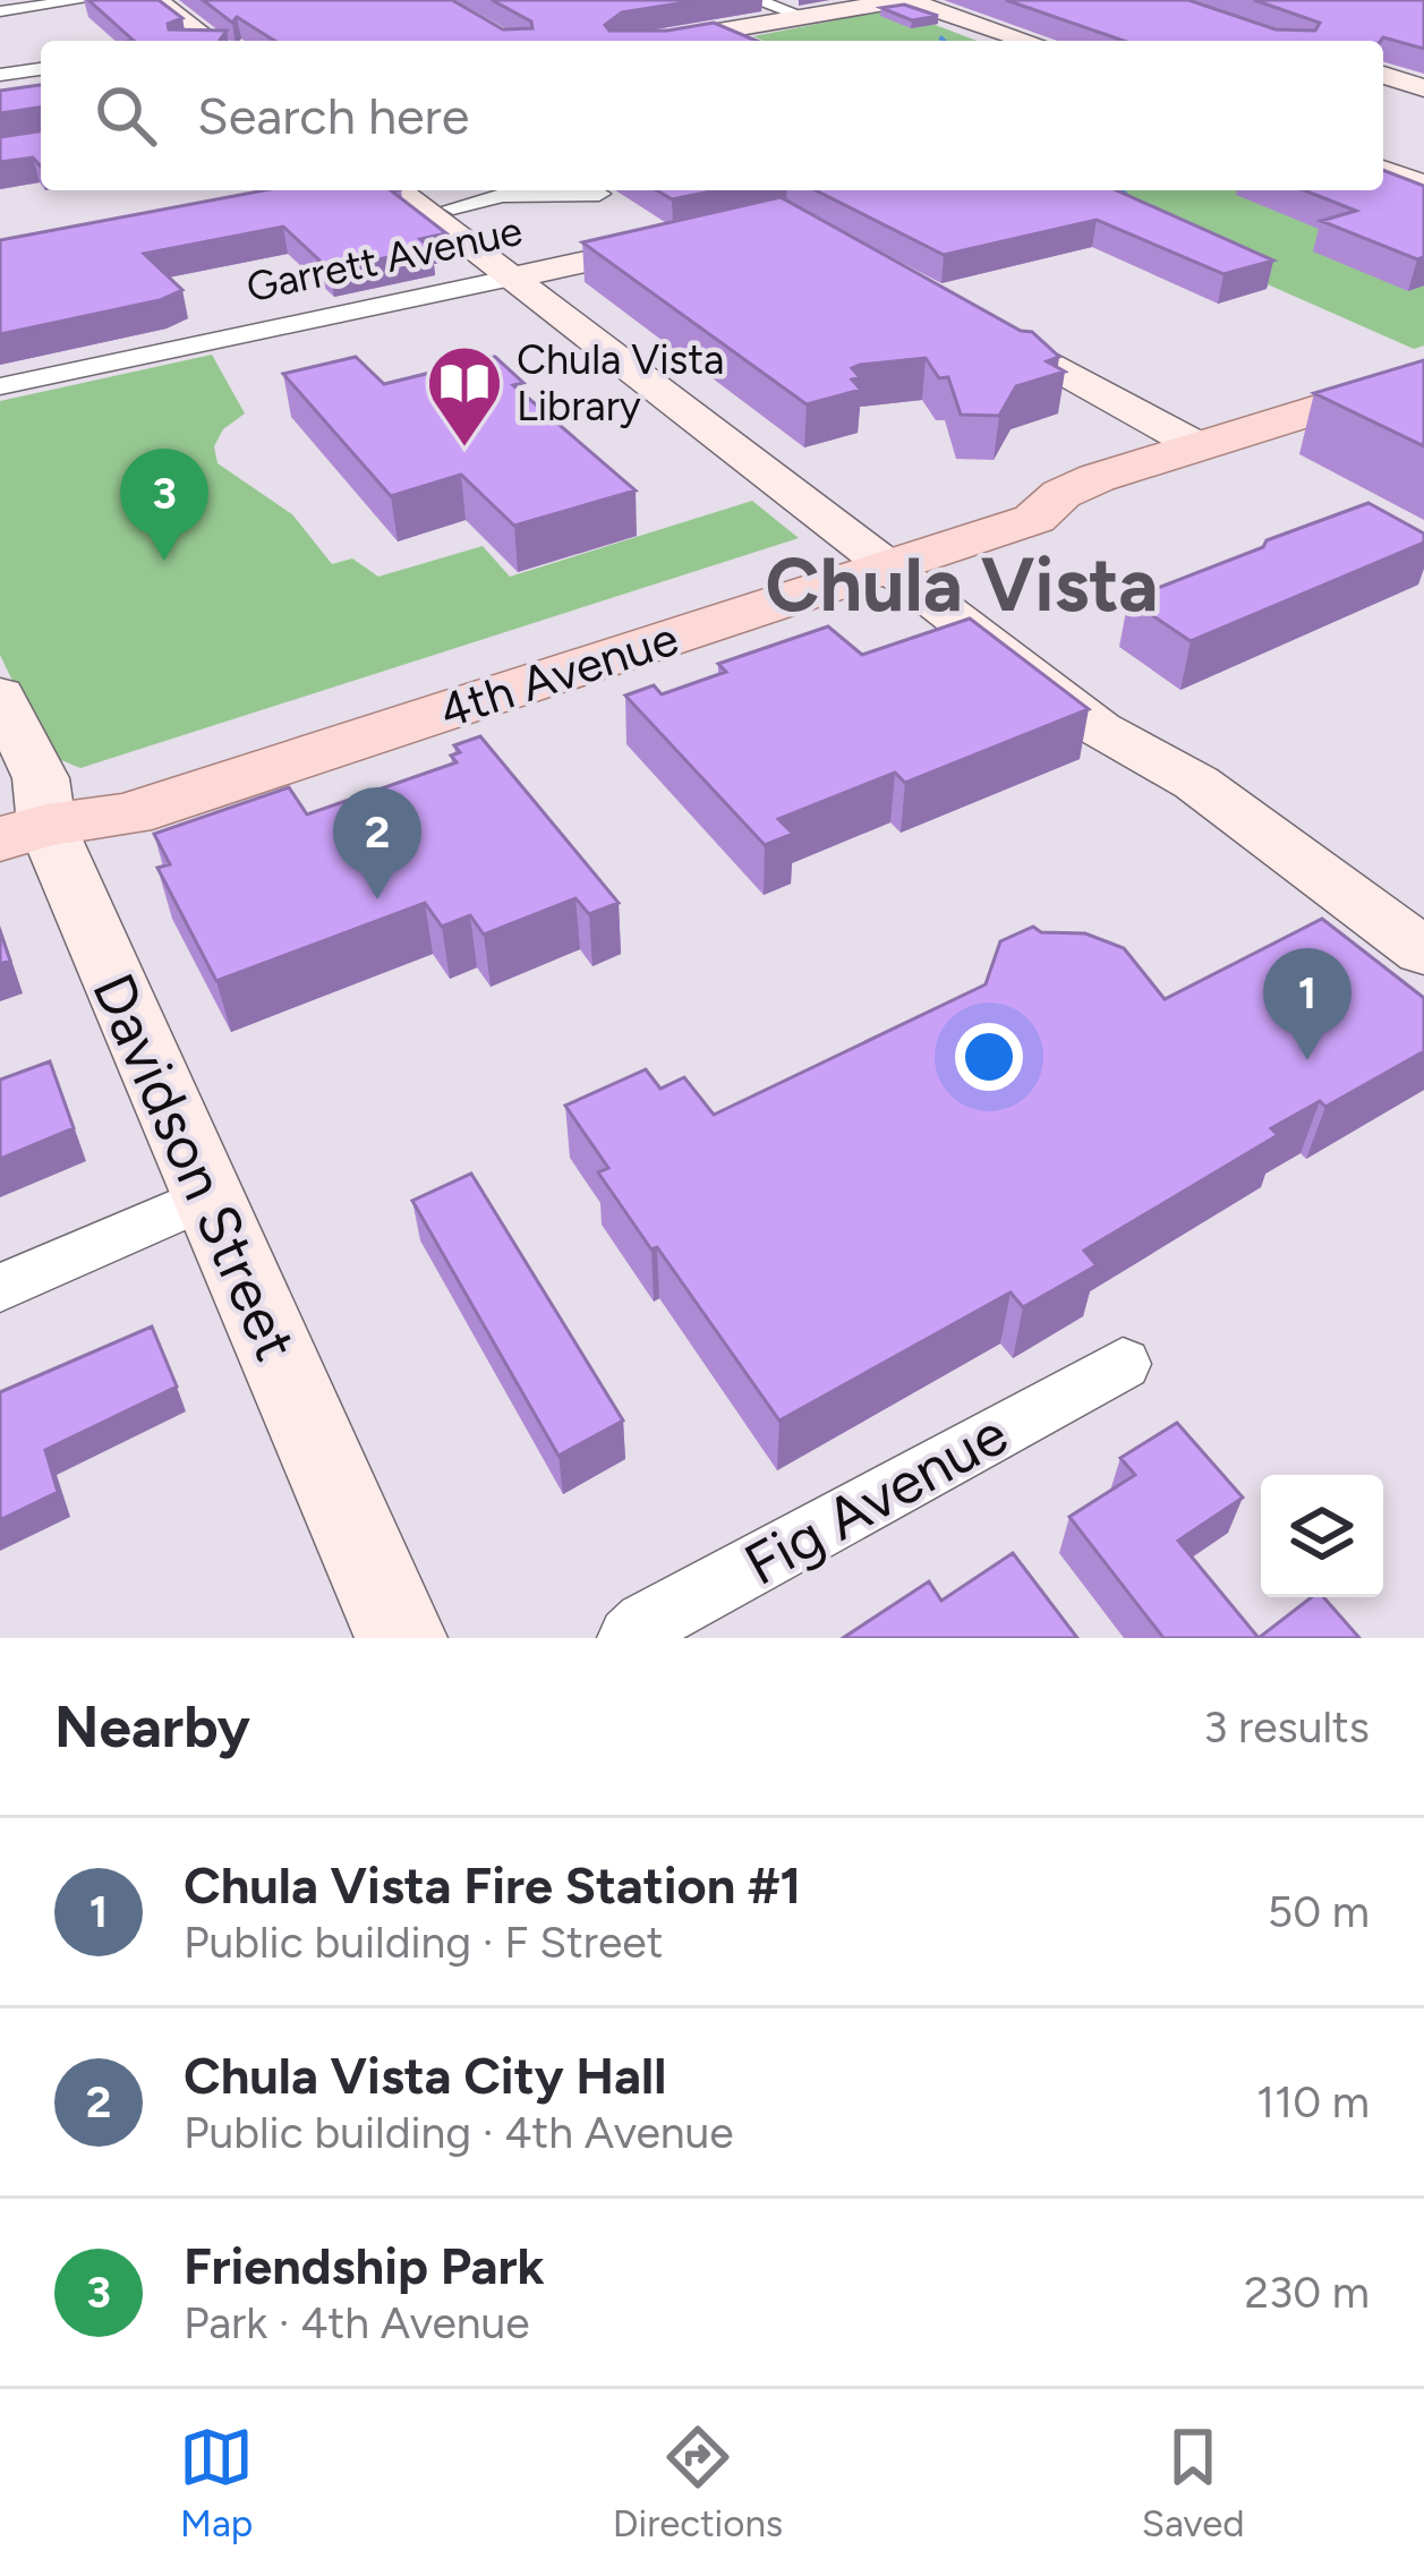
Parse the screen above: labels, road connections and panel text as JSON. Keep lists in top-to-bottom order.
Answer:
{
  "streets": {
    "main road": ["Garrett Avenue", "4th Avenue", "Davidson Street"],
    "street": ["Fig Avenue"]
  },
  "crossings": [
    ["4th Avenue", "Davidson Street"]
  ],
  "districts": ["Chula Vista"],
  "places": {
    "library": ["Chula Vista Library"]
  },
  "page": {
    "search": "Search here",
    "pins": ["3", "2", "1"],
    "heading": ["Nearby", "3 results"],
    "list": [
      {
        "mark": "1",
        "name": "Chula Vista Fire Station #1",
        "note": "Public building · F Street",
        "value": "50 m"
      },
      {
        "mark": "2",
        "name": "Chula Vista City Hall",
        "note": "Public building · 4th Avenue",
        "value": "110 m"
      },
      {
        "mark": "3",
        "name": "Friendship Park",
        "note": "Park · 4th Avenue",
        "value": "230 m"
      }
    ],
    "nav": ["Map", "Directions", "Saved"]
  }
}
